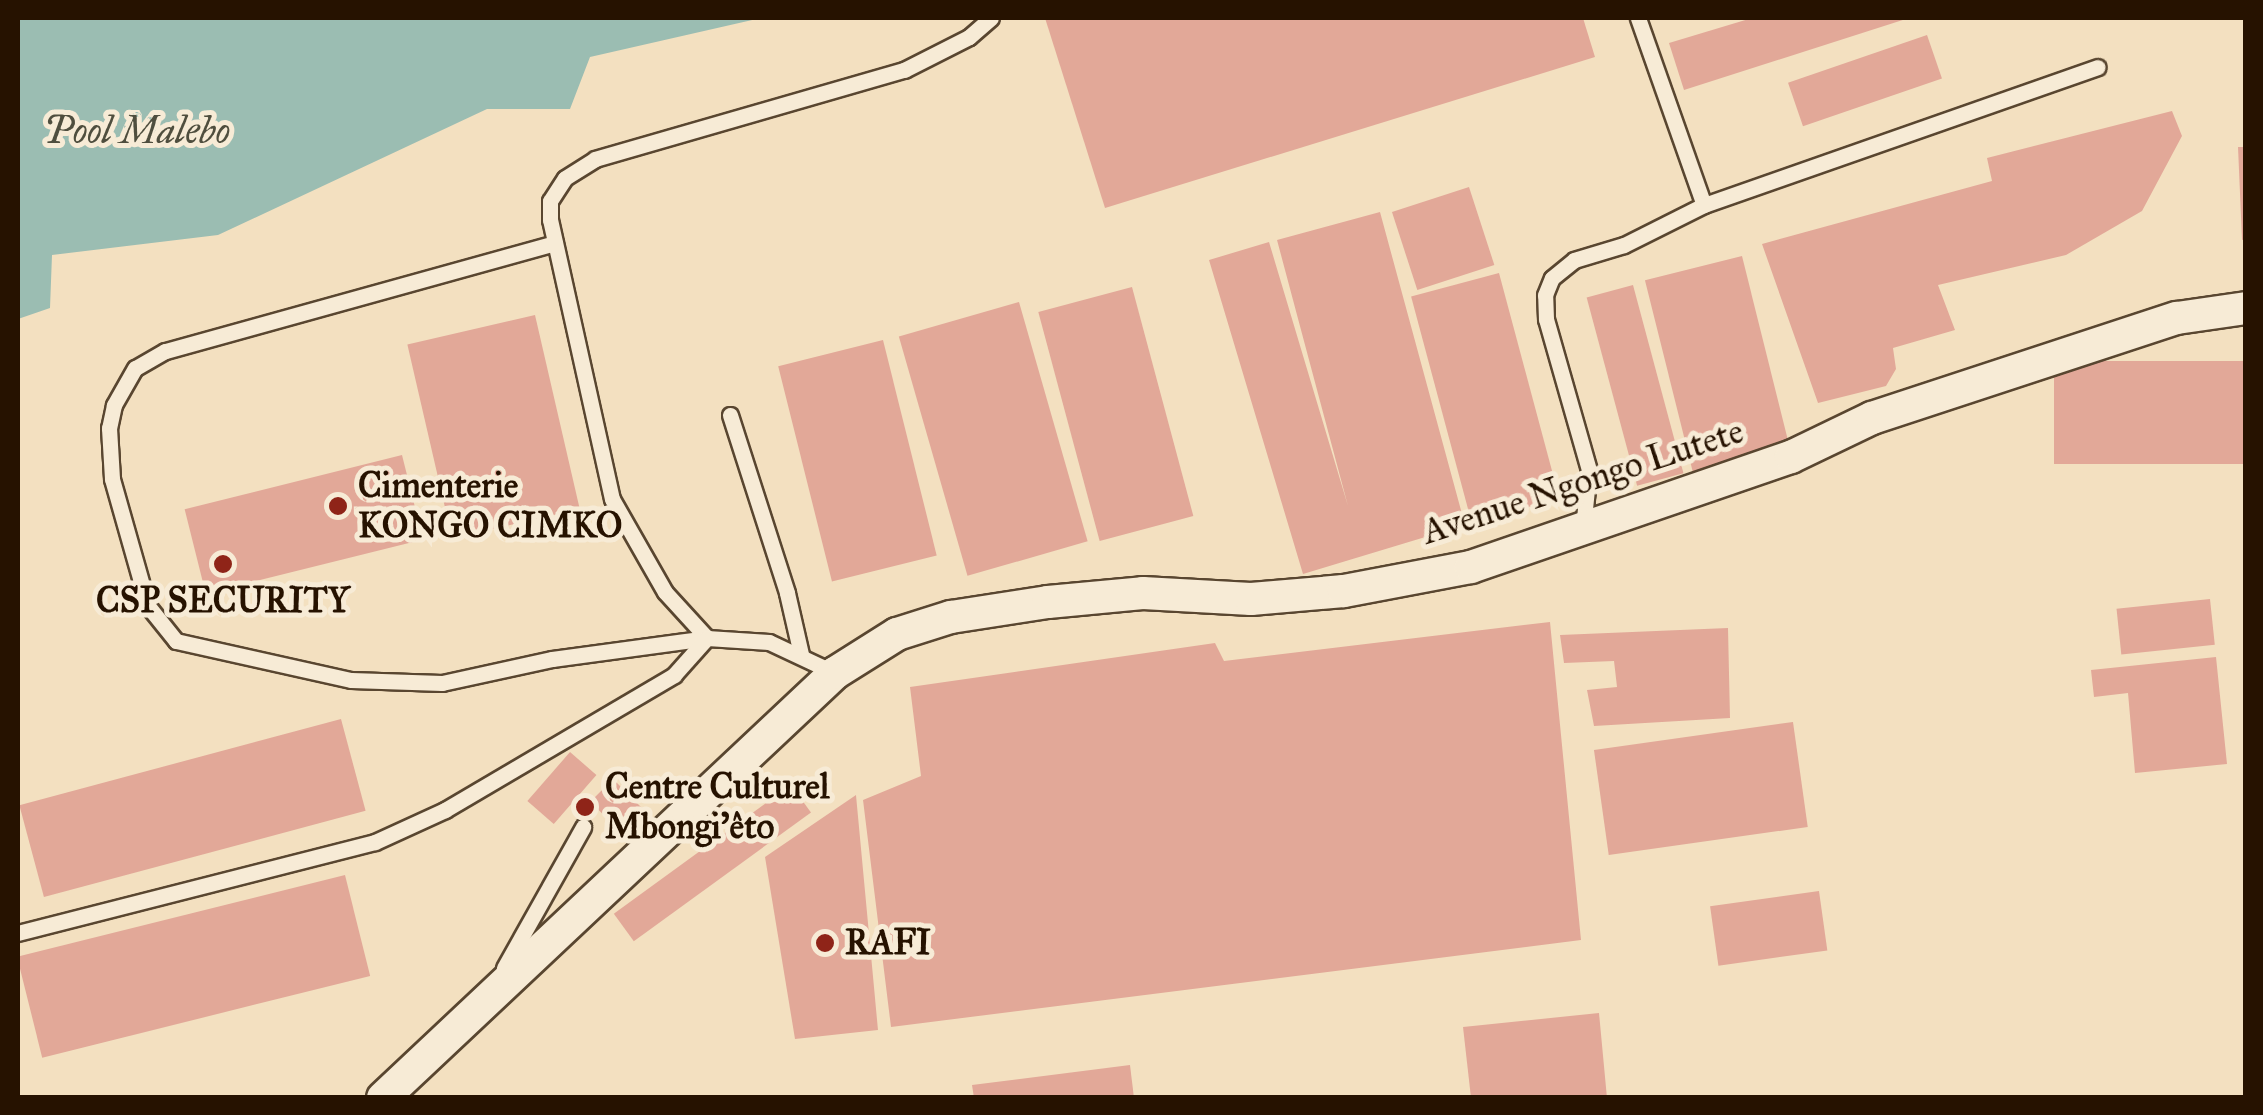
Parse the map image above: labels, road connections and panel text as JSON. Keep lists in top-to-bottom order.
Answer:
{
  "streets": {
    "street": ["Avenue Ngongo Lutete"]
  },
  "water": ["Pool Malebo"],
  "places": [
    "Cimenterie KONGO CIMKO",
    "CSP SECURITY",
    "Centre Culturel Mbongi'êto",
    "RAFI"
  ]
}
